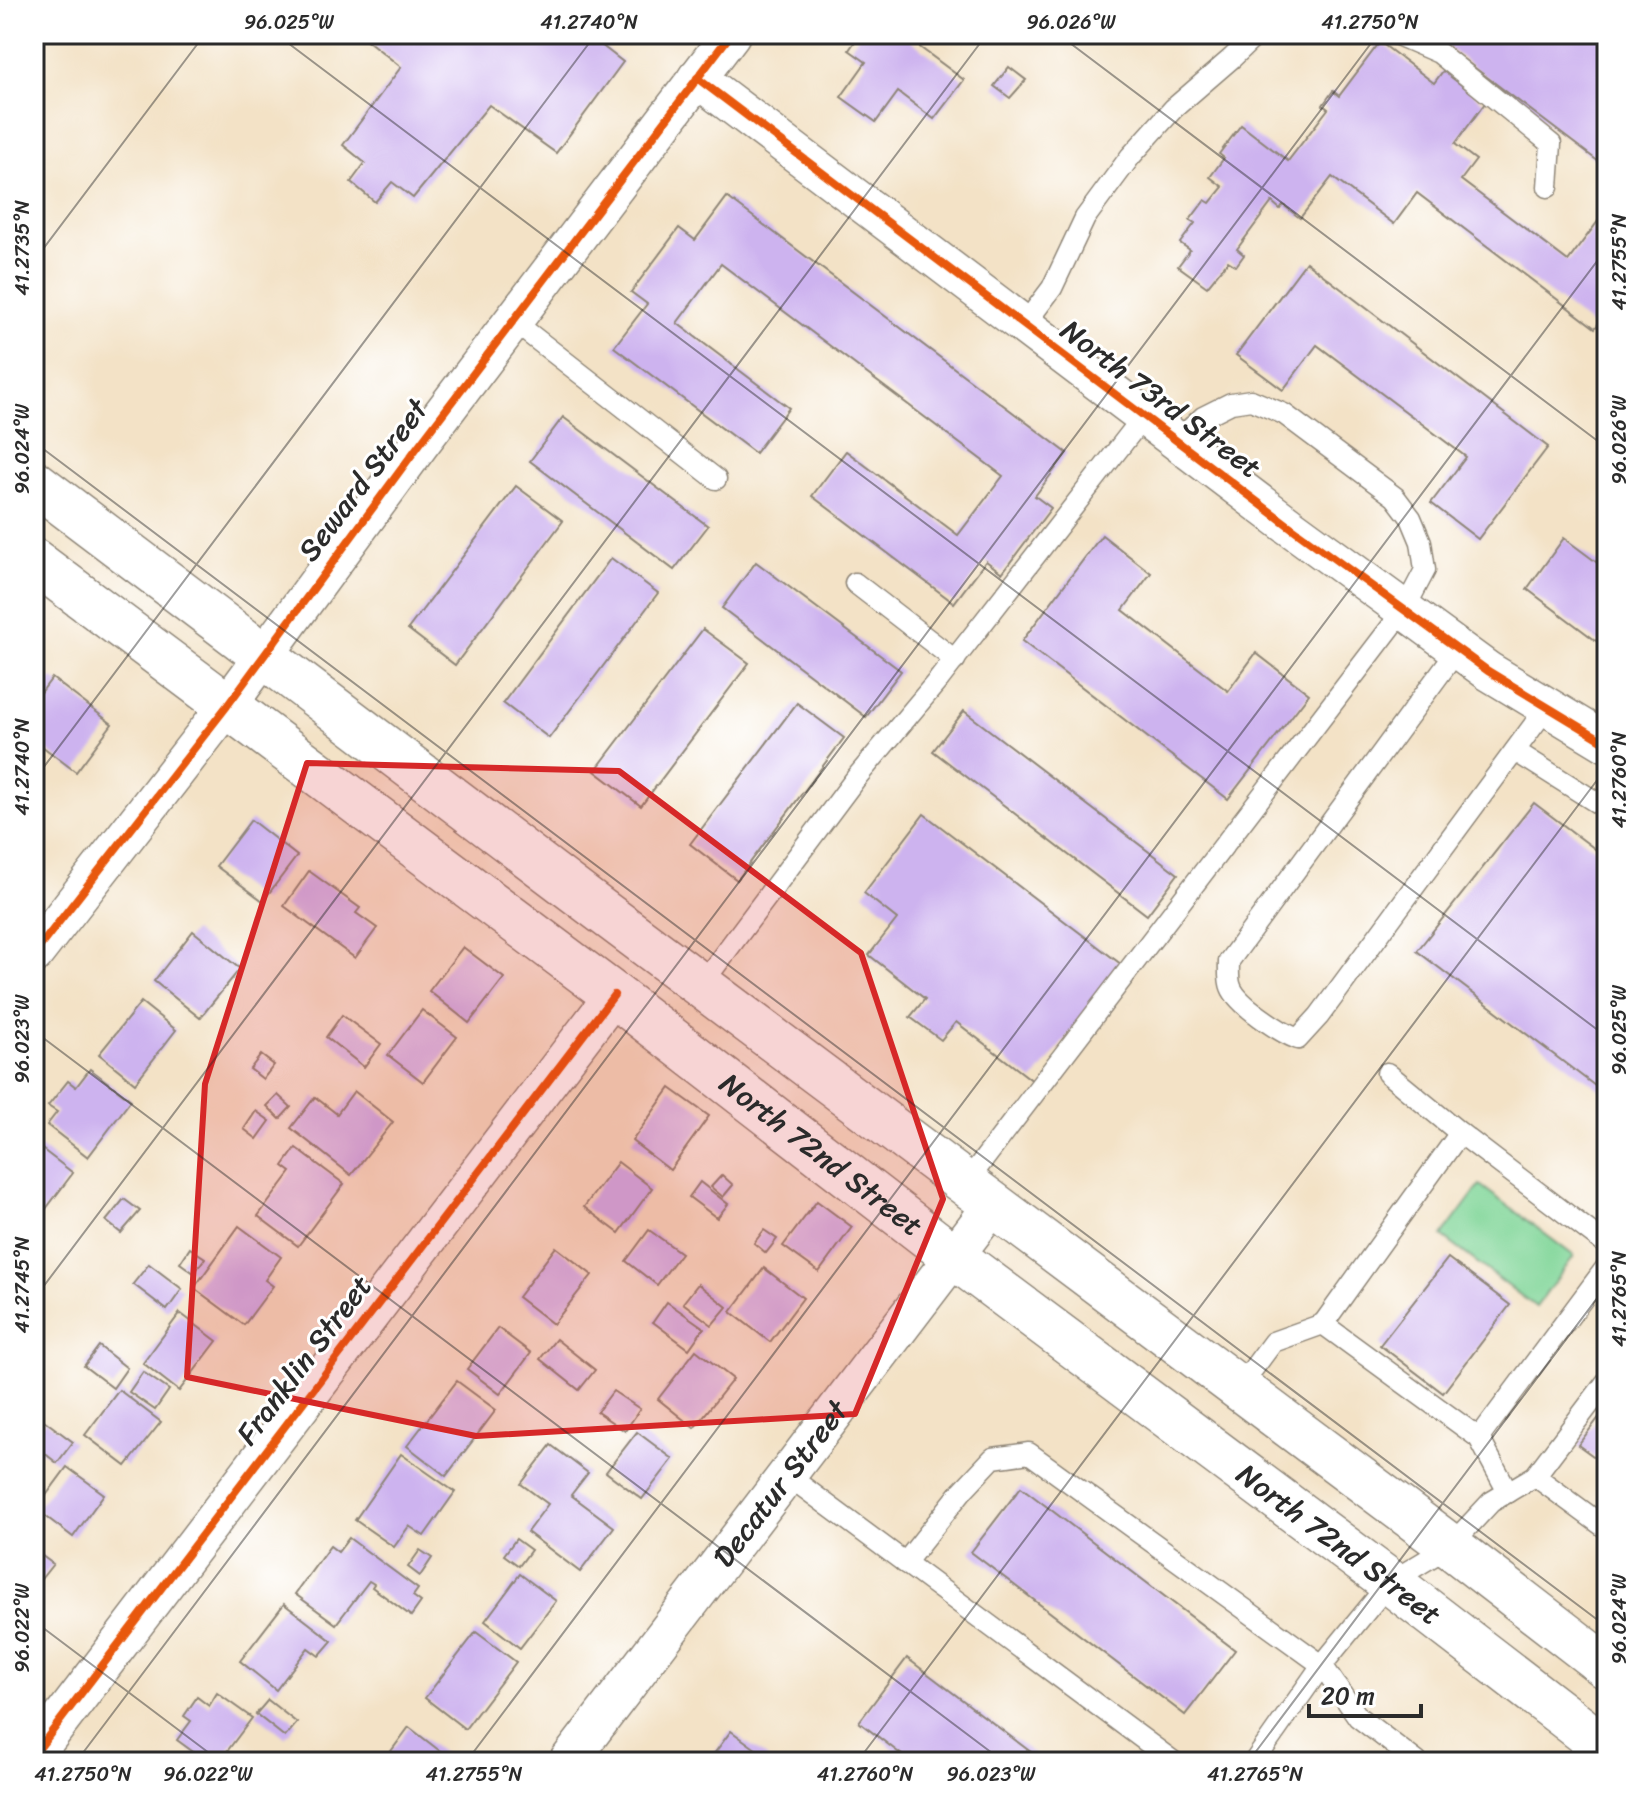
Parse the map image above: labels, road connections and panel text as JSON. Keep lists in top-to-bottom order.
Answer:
{
  "streets": {
    "main road": ["North 72nd Street"],
    "street": [
      "North 73rd Street",
      "Seward Street",
      "Franklin Street",
      "Decatur Street"
    ]
  },
  "crossings": [
    ["North 73rd Street", "Seward Street"],
    ["Seward Street", "North 72nd Street"],
    ["North 72nd Street", "Franklin Street"],
    ["North 72nd Street", "Decatur Street"]
  ],
  "scale_bar": "20 m",
  "coordinates": [
    "96.025°W",
    "41.2740°N",
    "96.026°W",
    "41.2750°N",
    "41.2735°N",
    "41.2755°N",
    "96.024°W",
    "41.2760°N",
    "96.023°W",
    "41.2745°N",
    "41.2765°N",
    "96.022°W"
  ]
}
